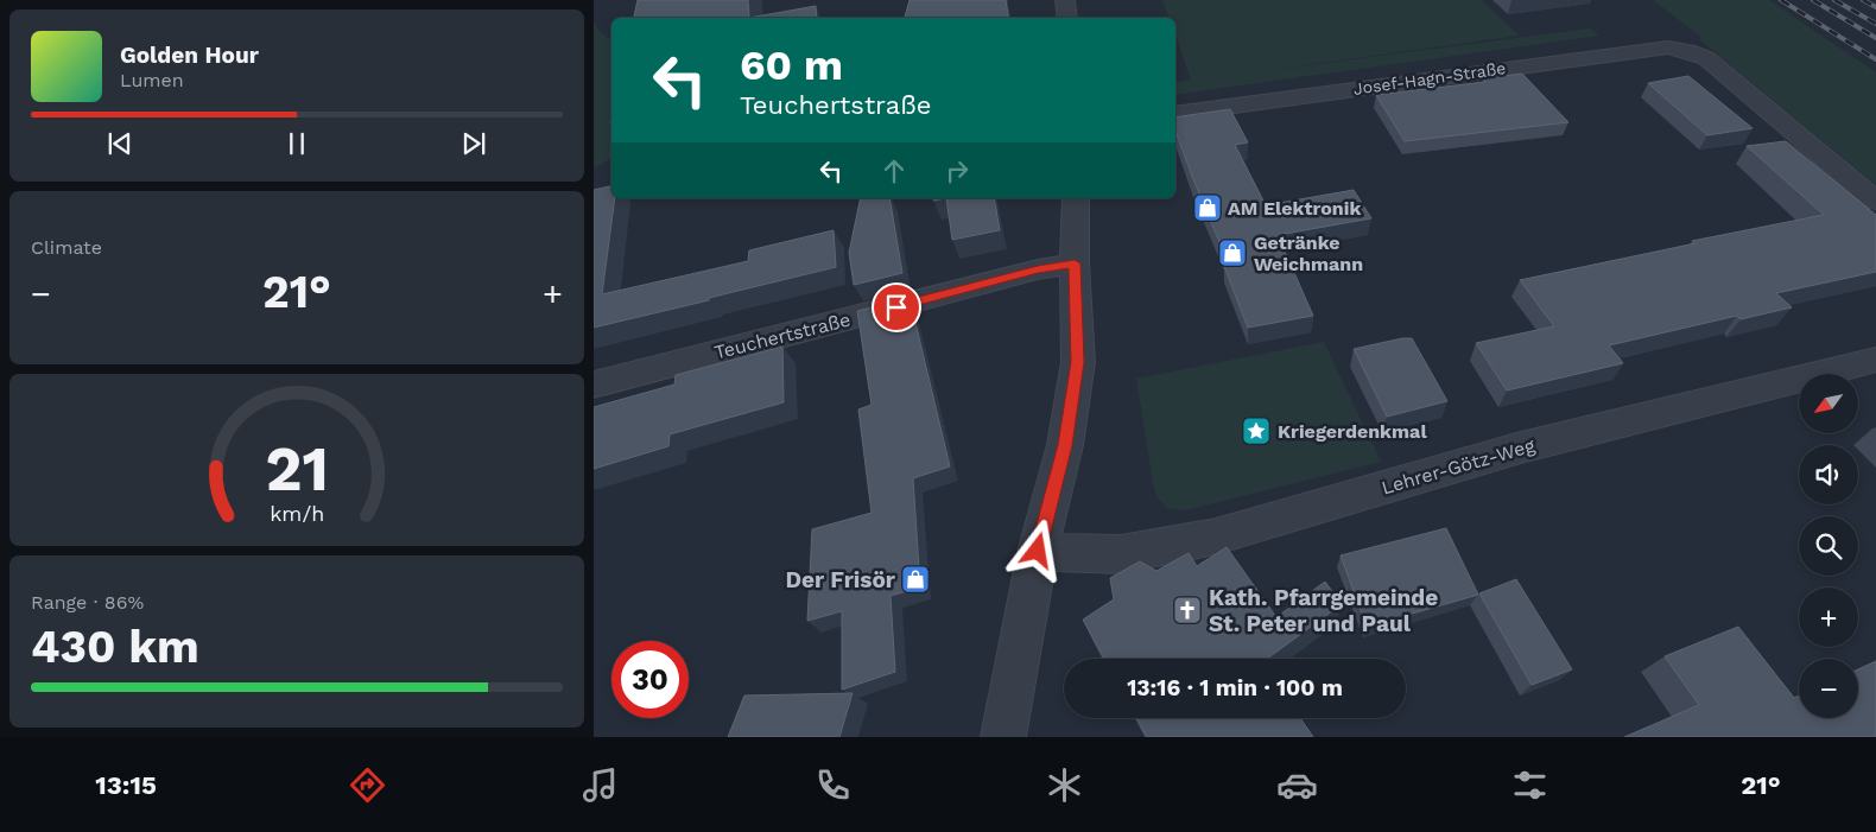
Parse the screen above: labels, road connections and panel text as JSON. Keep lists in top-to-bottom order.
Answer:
{
  "streets": {
    "street": ["Josef-Hagn-Straße", "Teuchertstraße", "Lehrer-Götz-Weg"]
  },
  "places": {
    "shop": ["AM Elektronik", "Getränke Weichmann", "Der Frisör"],
    "place": ["Kriegerdenkmal"],
    "church": ["Kath. Pfarrgemeinde St. Peter und Paul"]
  },
  "north": "bottom left",
  "page": {
    "turn": ["60 m", "Teuchertstraße"],
    "song": ["Golden Hour", "Lumen"],
    "tile": [
      "Climate",
      ["Range · 86%", "430 km"]
    ],
    "heat": ["−", "21°", "+"],
    "map_buttons": ["+", "−"],
    "limit": "30",
    "trip": "13:16 · 1 min · 100 m",
    "tabs": ["13:15", "21°"],
    "gauge": ["21", "km/h"]
  }
}
